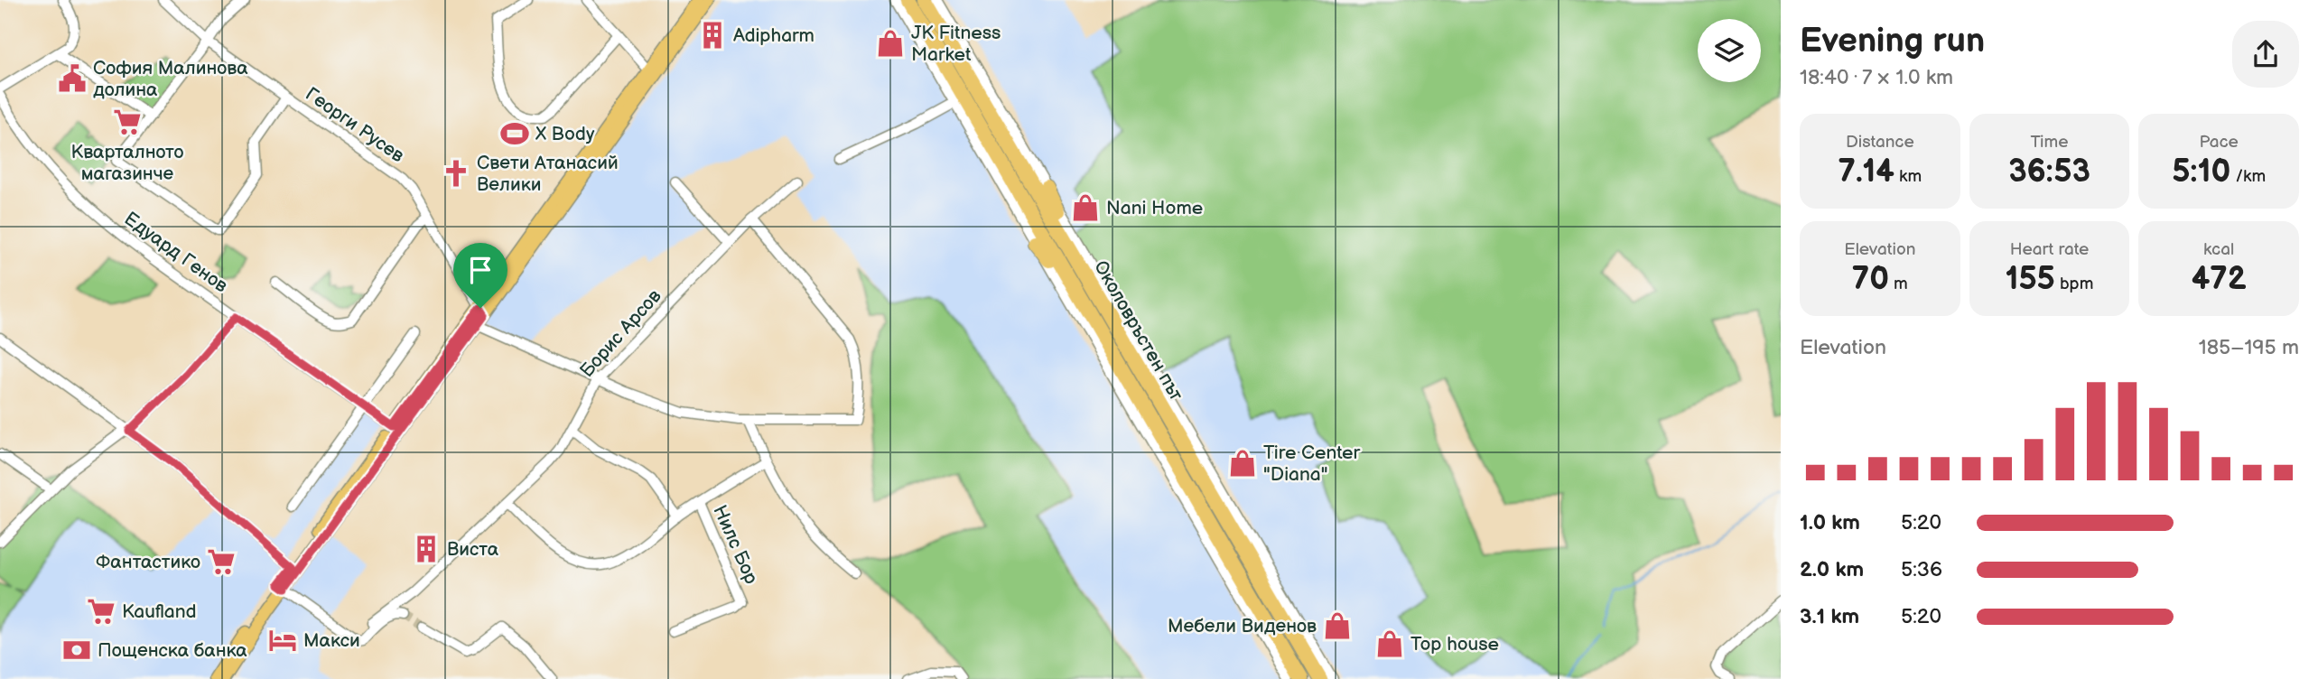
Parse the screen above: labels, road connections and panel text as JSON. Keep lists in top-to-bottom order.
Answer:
{
  "streets": {
    "highway": ["Околовръстен път"],
    "street": [
      "Георги Русев",
      "Едуард Генов",
      "Борис Арсов",
      "Нилс Бор"
    ]
  },
  "places": {
    "building": ["Adipharm", "Виста"],
    "shop": [
      "JK Fitness Market",
      "Nani Home",
      "Tire Center \"Diana\"",
      "Мебели Виденов",
      "Top house"
    ],
    "public building": ["София Малинова долина"],
    "supermarket": ["Кварталното магазинче", "Фантастико", "Kaufland"],
    "sports": ["X Body"],
    "church": ["Свети Атанасий Велики"],
    "hotel": ["Макси"],
    "bank": ["Пощенска банка"]
  },
  "page": {
    "heading": ["Evening run", "18:40 · 7 × 1.0 km"],
    "stats": [
      ["Distance", "7.14 km"],
      ["Time", "36:53"],
      ["Pace", "5:10 /km"],
      ["Elevation", "70 m"],
      ["Heart rate", "155 bpm"],
      ["kcal", "472"]
    ],
    "chart": ["Elevation", "185–195 m"],
    "list": [
      {
        "name": "1.0 km",
        "note": "5:20"
      },
      {
        "name": "2.0 km",
        "note": "5:36"
      },
      {
        "name": "3.1 km",
        "note": "5:20"
      }
    ]
  }
}
